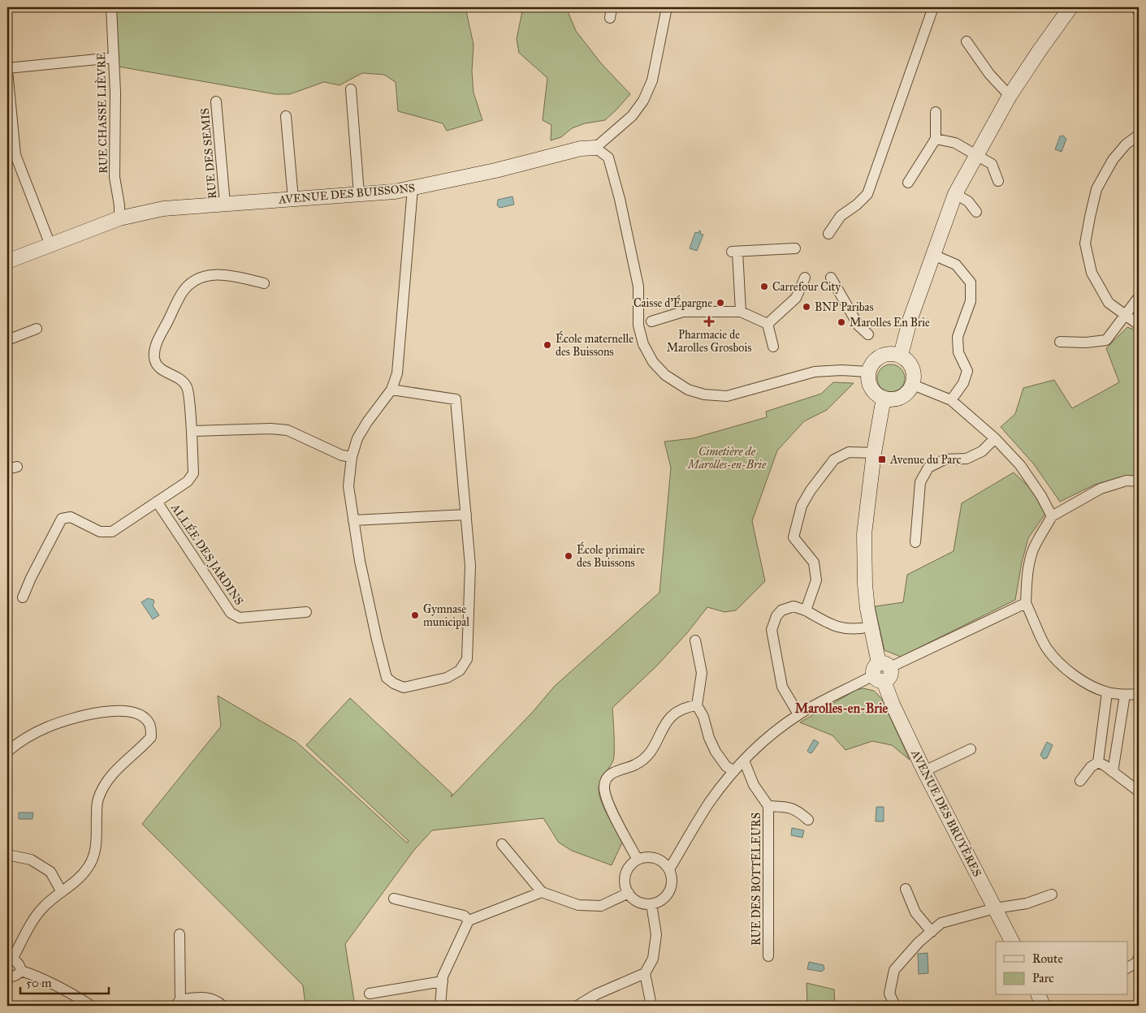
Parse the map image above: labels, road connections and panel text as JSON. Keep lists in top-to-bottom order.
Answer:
{
  "streets": {
    "street": [
      "RUE CHASSE LIÈVRE",
      "RUE DES SEMIS",
      "AVENUE DES BUISSONS",
      "ALLÉE DES JARDINS",
      "AVENUE DES BRUYÈRES",
      "RUE DES BOTTELEURS"
    ]
  },
  "crossings": [
    ["RUE CHASSE LIÈVRE", "AVENUE DES BUISSONS"],
    ["RUE DES SEMIS", "AVENUE DES BUISSONS"]
  ],
  "districts": ["Marolles-en-Brie"],
  "parks": ["Cimetière de Marolles-en-Brie"],
  "places": {
    "other": [
      "Carrefour City",
      "Caisse d'Épargne",
      "BNP Paribas",
      "Marolles En Brie",
      "École maternelle des Buissons",
      "École primaire des Buissons",
      "Gymnase municipal"
    ],
    "health": ["Pharmacie de Marolles Grosbois"],
    "transit": ["Avenue du Parc"]
  },
  "legend": ["Route", "Parc"],
  "scale_bar": "50 m"
}
